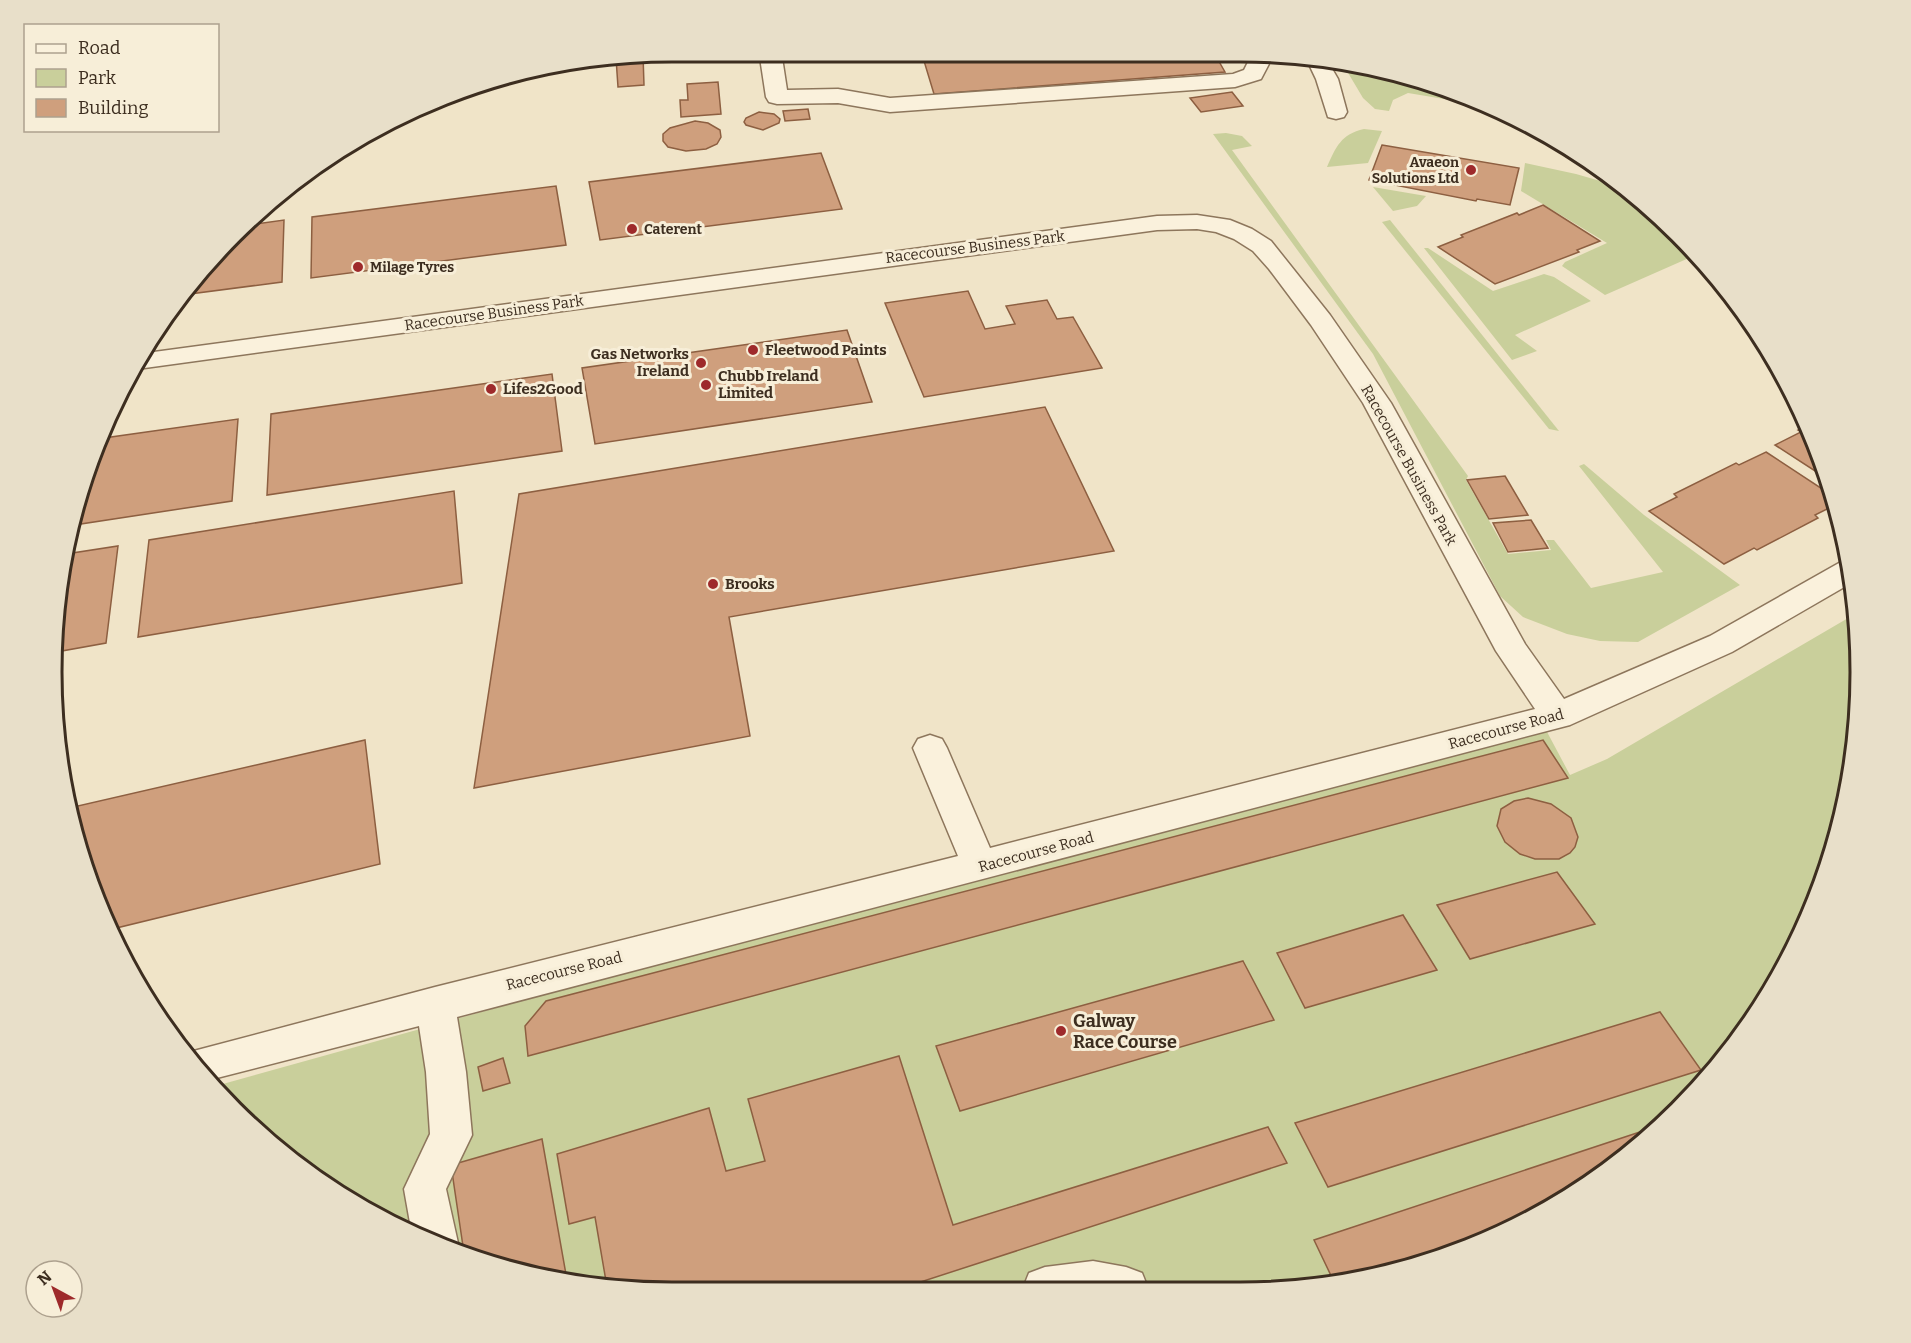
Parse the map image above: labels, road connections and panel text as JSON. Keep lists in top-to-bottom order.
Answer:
{
  "streets": {
    "lane": ["Racecourse Business Park", "Racecourse Road"]
  },
  "crossings": [
    ["Racecourse Business Park", "Racecourse Road"]
  ],
  "places": [
    "Avaeon Solutions Ltd",
    "Caterent",
    "Milage Tyres",
    "Fleetwood Paints",
    "Gas Networks Ireland",
    "Chubb Ireland Limited",
    "Lifes2Good",
    "Brooks",
    "Galway Race Course"
  ],
  "legend": ["Road", "Park", "Building"],
  "north": "top left"
}
